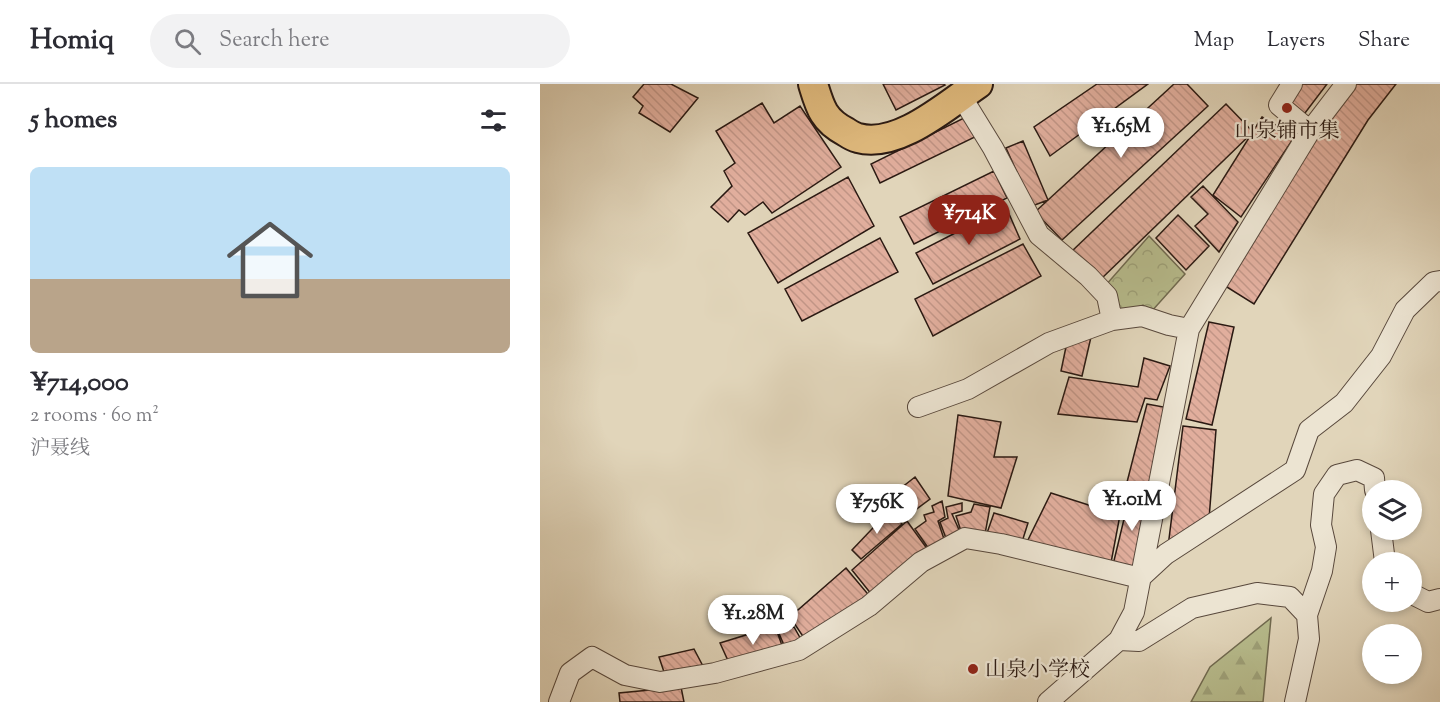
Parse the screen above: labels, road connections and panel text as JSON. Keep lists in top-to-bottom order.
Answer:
{
  "places": ["山泉铺市集", "山泉小学校"],
  "page": {
    "header": "Homiq",
    "search": "Search here",
    "nav": ["Map", "Layers", "Share"],
    "heading": "5 homes",
    "price": [
      "¥1.65M",
      "¥714K",
      "¥1.01M",
      "¥756K",
      "¥1.28M"
    ],
    "list": [
      {
        "name": "¥714,000",
        "note": "2 rooms · 60 m² · 沪聂线"
      }
    ],
    "map_buttons": ["+", "−"]
  }
}
